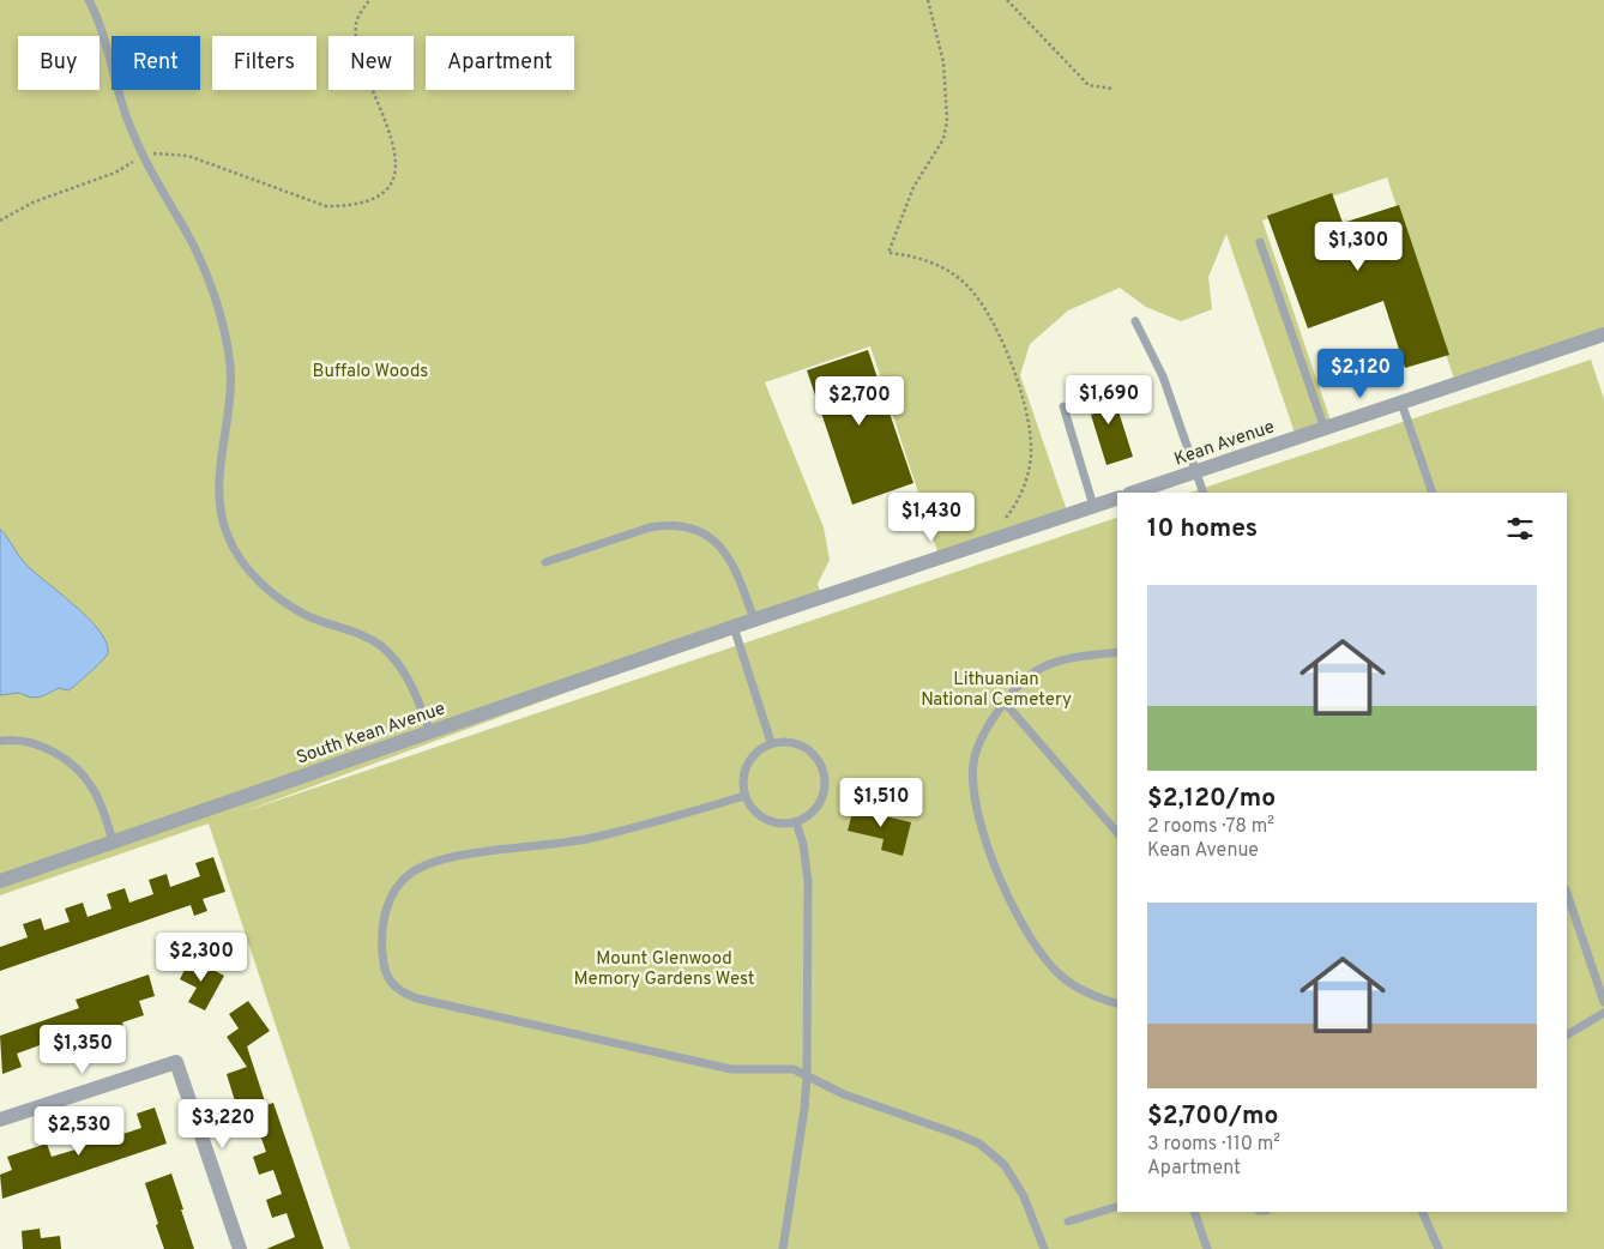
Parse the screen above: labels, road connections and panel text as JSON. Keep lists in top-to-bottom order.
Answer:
{
  "streets": {
    "street": ["Kean Avenue", "South Kean Avenue"]
  },
  "parks": ["Buffalo Woods", "Lithuanian National Cemetery", "Mount Glenwood Memory Gardens West"],
  "page": {
    "chip": [
      "Buy",
      "Rent",
      "Filters",
      "New",
      "Apartment"
    ],
    "price": [
      "$1,300",
      "$2,120",
      "$1,690",
      "$2,700",
      "$1,430",
      "$1,510",
      "$2,300",
      "$1,350",
      "$3,220",
      "$2,530"
    ],
    "heading": "10 homes",
    "list": [
      {
        "name": "$2,120/mo",
        "note": "2 rooms · 78 m² · Kean Avenue"
      },
      {
        "name": "$2,700/mo",
        "note": "3 rooms · 110 m² · Apartment"
      }
    ]
  }
}
